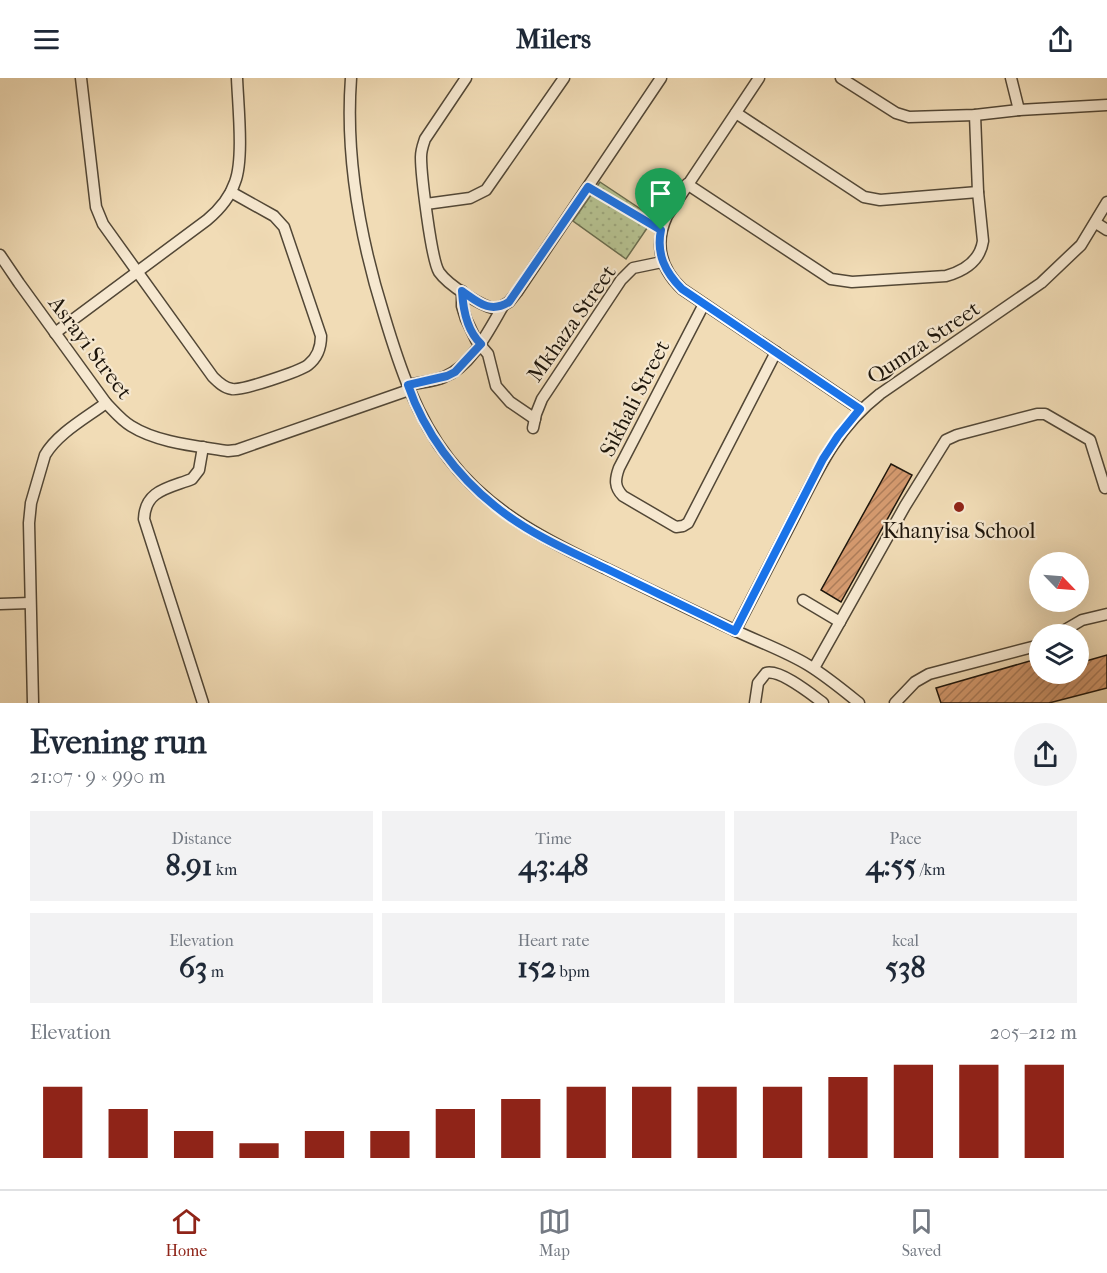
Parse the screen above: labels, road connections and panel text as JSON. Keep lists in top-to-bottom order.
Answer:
{
  "streets": {
    "street": [
      "Mkhaza Street",
      "Qumza Street",
      "Asrayi Street",
      "Sikhali Street"
    ]
  },
  "crossings": [
    ["Mkhaza Street", "Asrayi Street"]
  ],
  "places": ["Khanyisa School"],
  "north": "bottom right",
  "page": {
    "header": "Milers",
    "heading": ["Evening run", "21:07 · 9 × 990 m"],
    "stats": [
      ["Distance", "8.91 km"],
      ["Time", "43:48"],
      ["Pace", "4:55 /km"],
      ["Elevation", "63 m"],
      ["Heart rate", "152 bpm"],
      ["kcal", "538"]
    ],
    "chart": ["Elevation", "205–212 m"],
    "tabs": ["Home", "Map", "Saved"]
  }
}
